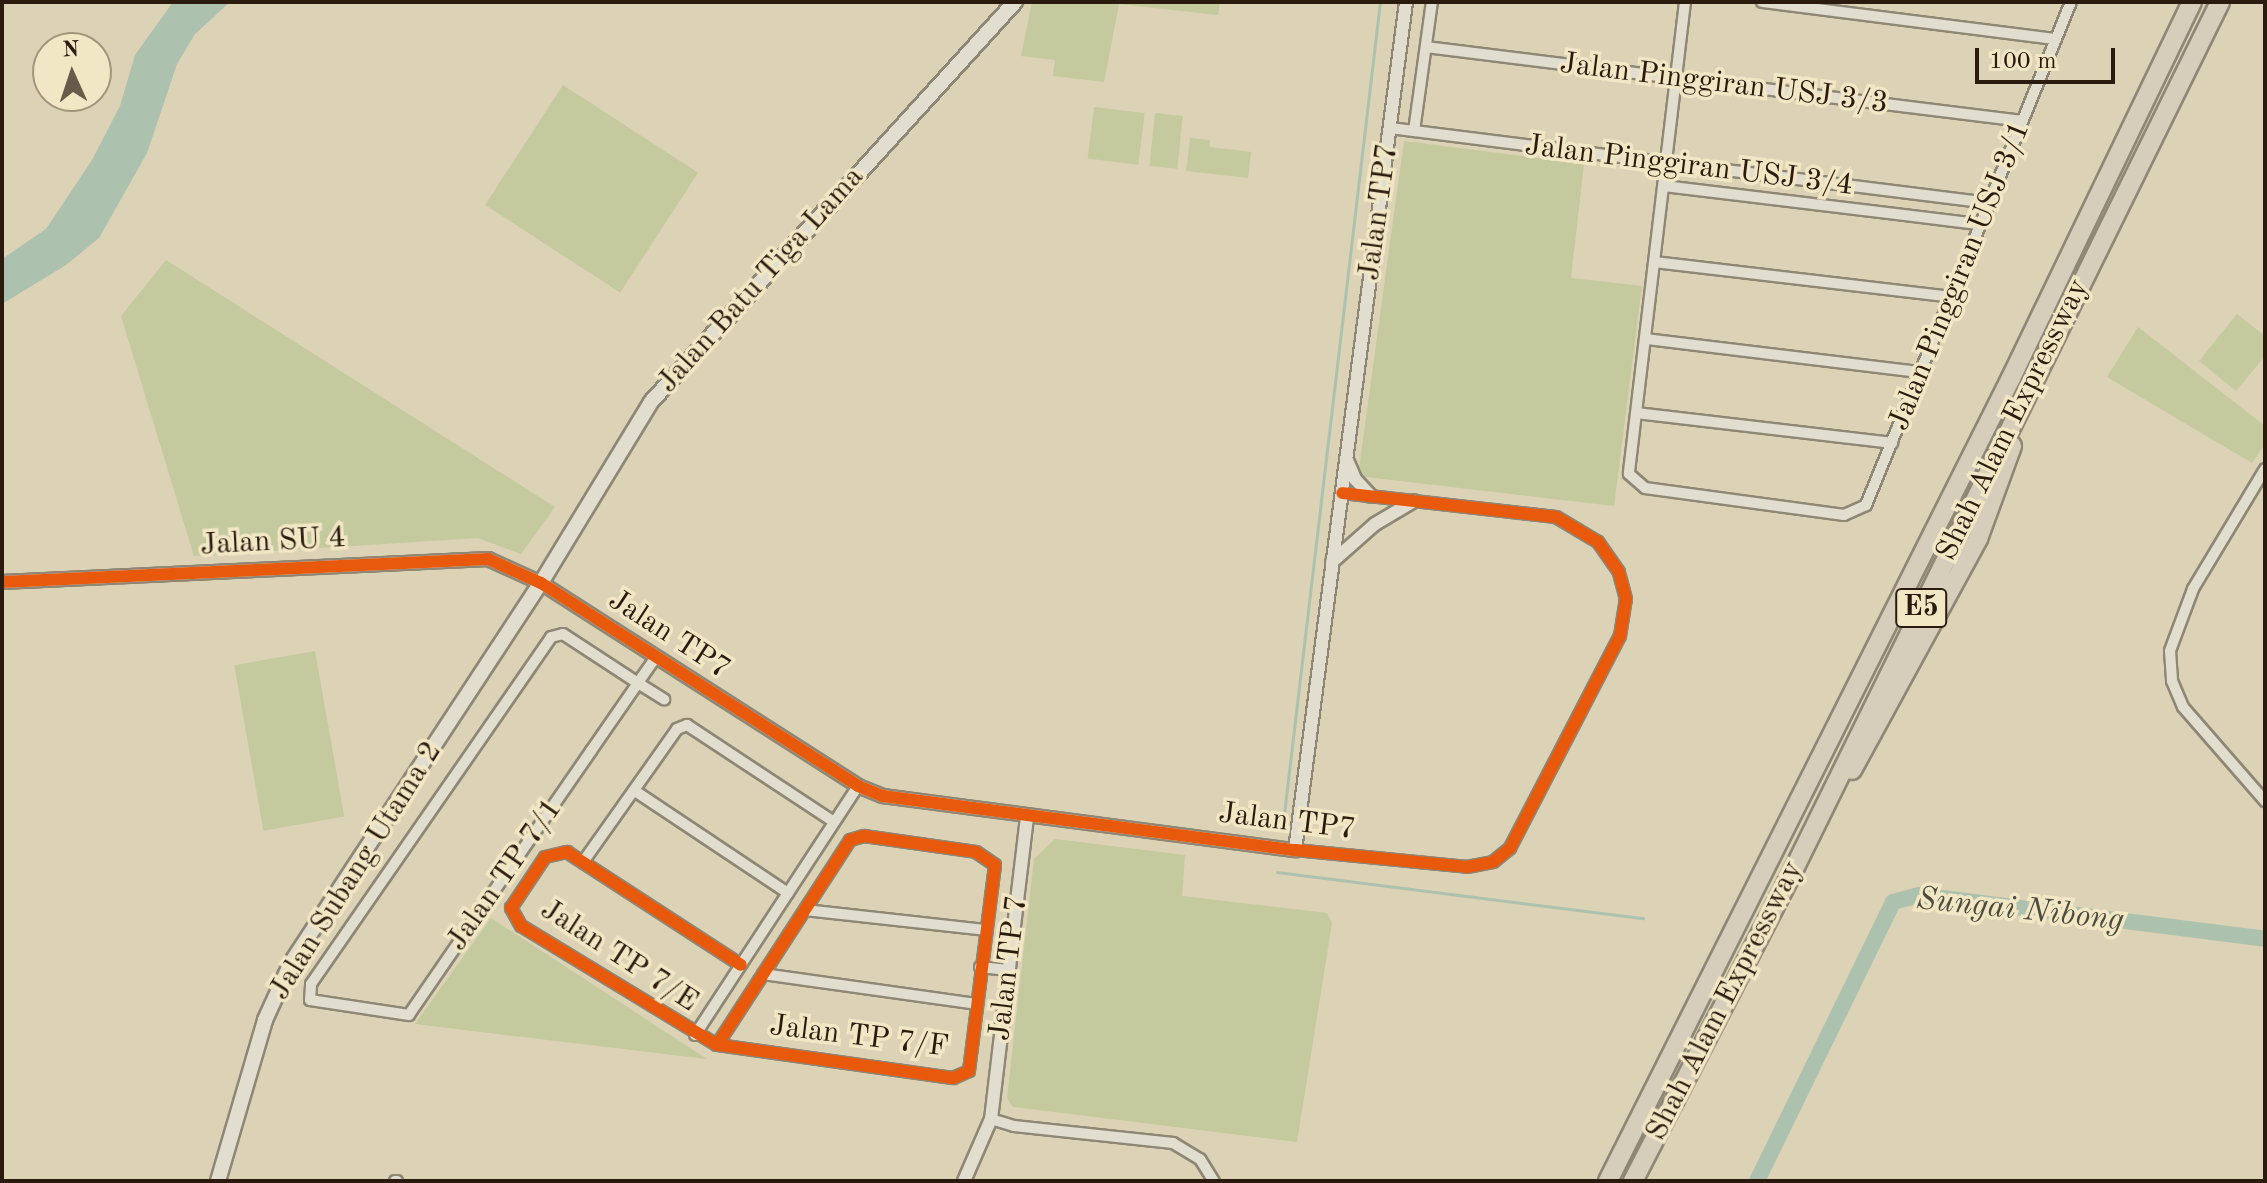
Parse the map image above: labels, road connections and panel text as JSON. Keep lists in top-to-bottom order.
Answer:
{
  "streets": {
    "highway": ["Shah Alam Expressway", "E5"],
    "main road": ["Jalan Batu Tiga Lama", "Jalan Subang Utama 2"],
    "street": [
      "Jalan Pinggiran USJ 3/3",
      "Jalan Pinggiran USJ 3/4",
      "Jalan TP7",
      "Jalan Pinggiran USJ 3/1",
      "Jalan SU 4",
      "Jalan TP 7/1",
      "Jalan TP 7/E",
      "Jalan TP 7",
      "Jalan TP 7/F"
    ]
  },
  "crossings": [
    ["Jalan Pinggiran USJ 3/3", "Jalan Pinggiran USJ 3/1"],
    ["Jalan Pinggiran USJ 3/4", "Jalan TP7"],
    ["Jalan Pinggiran USJ 3/4", "Jalan Pinggiran USJ 3/1"],
    ["Jalan TP7", "Jalan Batu Tiga Lama"],
    ["Jalan TP7", "Jalan SU 4"],
    ["Jalan TP7", "Jalan Subang Utama 2"],
    ["Jalan TP7", "Jalan TP 7/1"],
    ["Jalan TP7", "Jalan TP 7"],
    ["Jalan Batu Tiga Lama", "Jalan SU 4"],
    ["Jalan Batu Tiga Lama", "Jalan Subang Utama 2"],
    ["Jalan SU 4", "Jalan Subang Utama 2"],
    ["Jalan TP 7/E", "Jalan TP 7/F"]
  ],
  "water": ["Sungai Nibong"],
  "scale_bar": "100 m",
  "north": "top"
}
